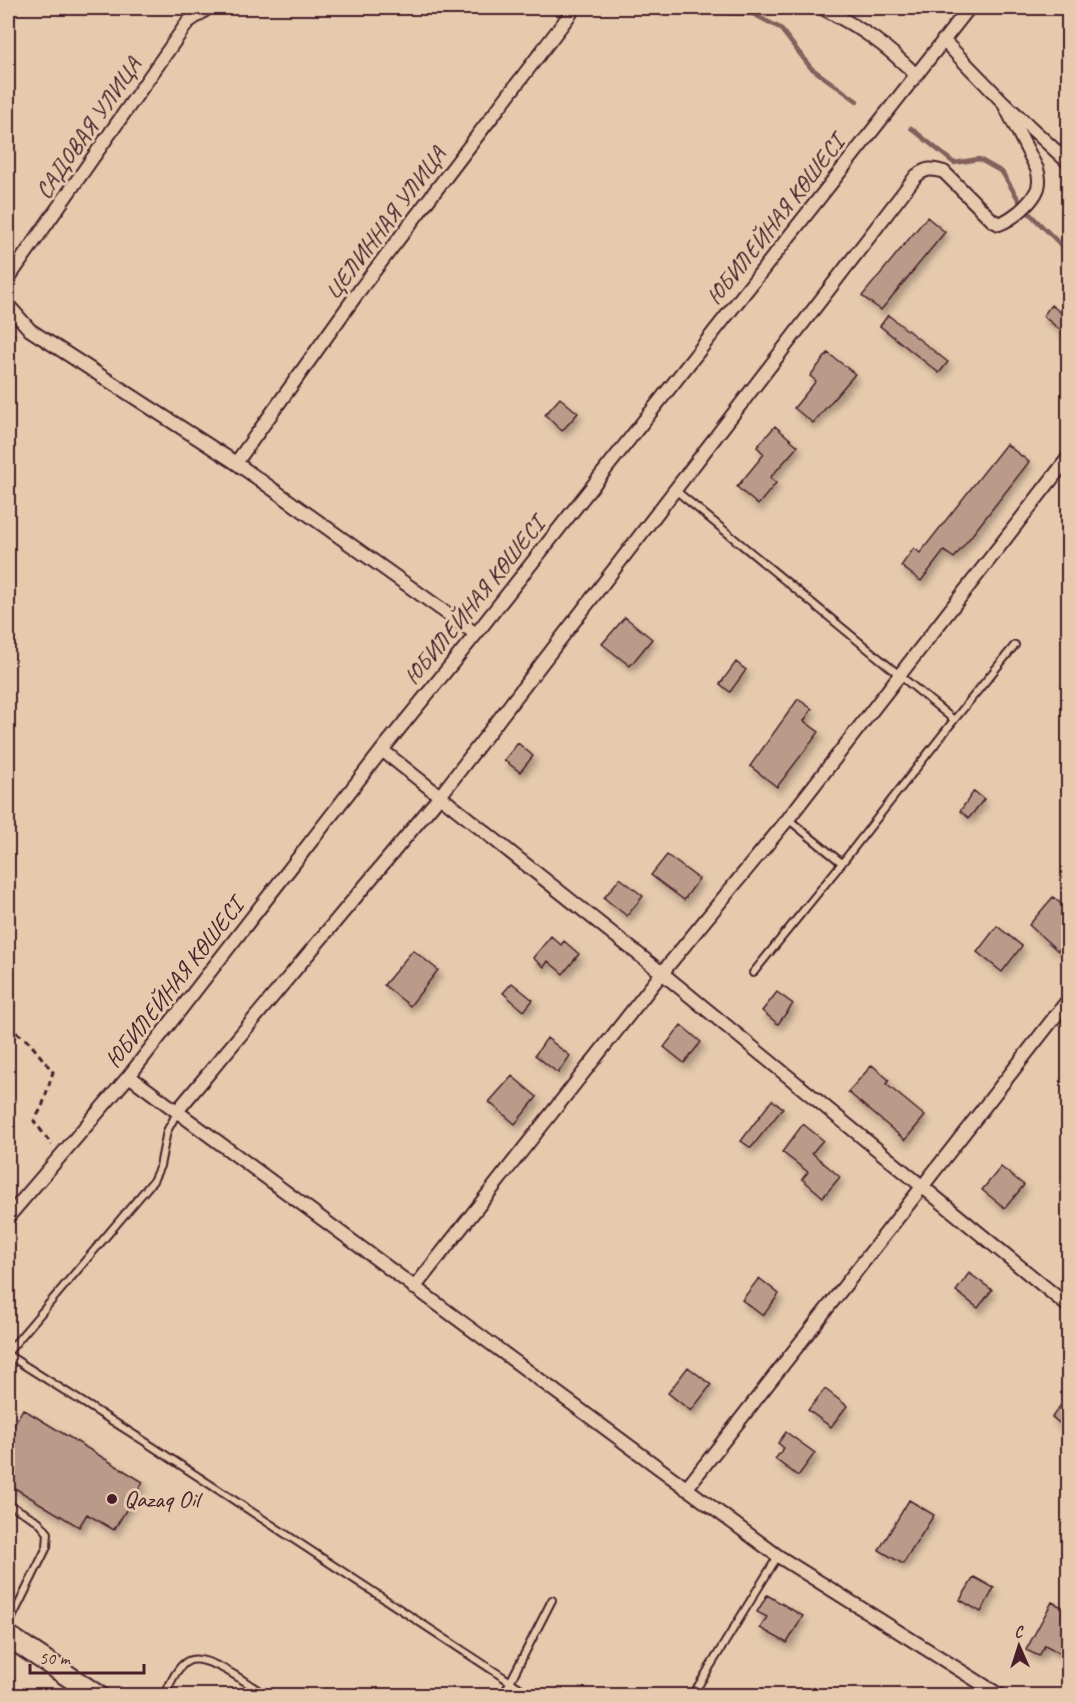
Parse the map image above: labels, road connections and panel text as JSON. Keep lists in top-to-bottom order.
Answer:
{
  "streets": {
    "street": ["САДОВАЯ УЛИЦА", "ЮБИЛЕЙНАЯ КӨШЕСІ", "ЦЕЛИННАЯ УЛИЦА"]
  },
  "places": ["Qazaq Oil"],
  "scale_bar": "50 m",
  "north": "top"
}
